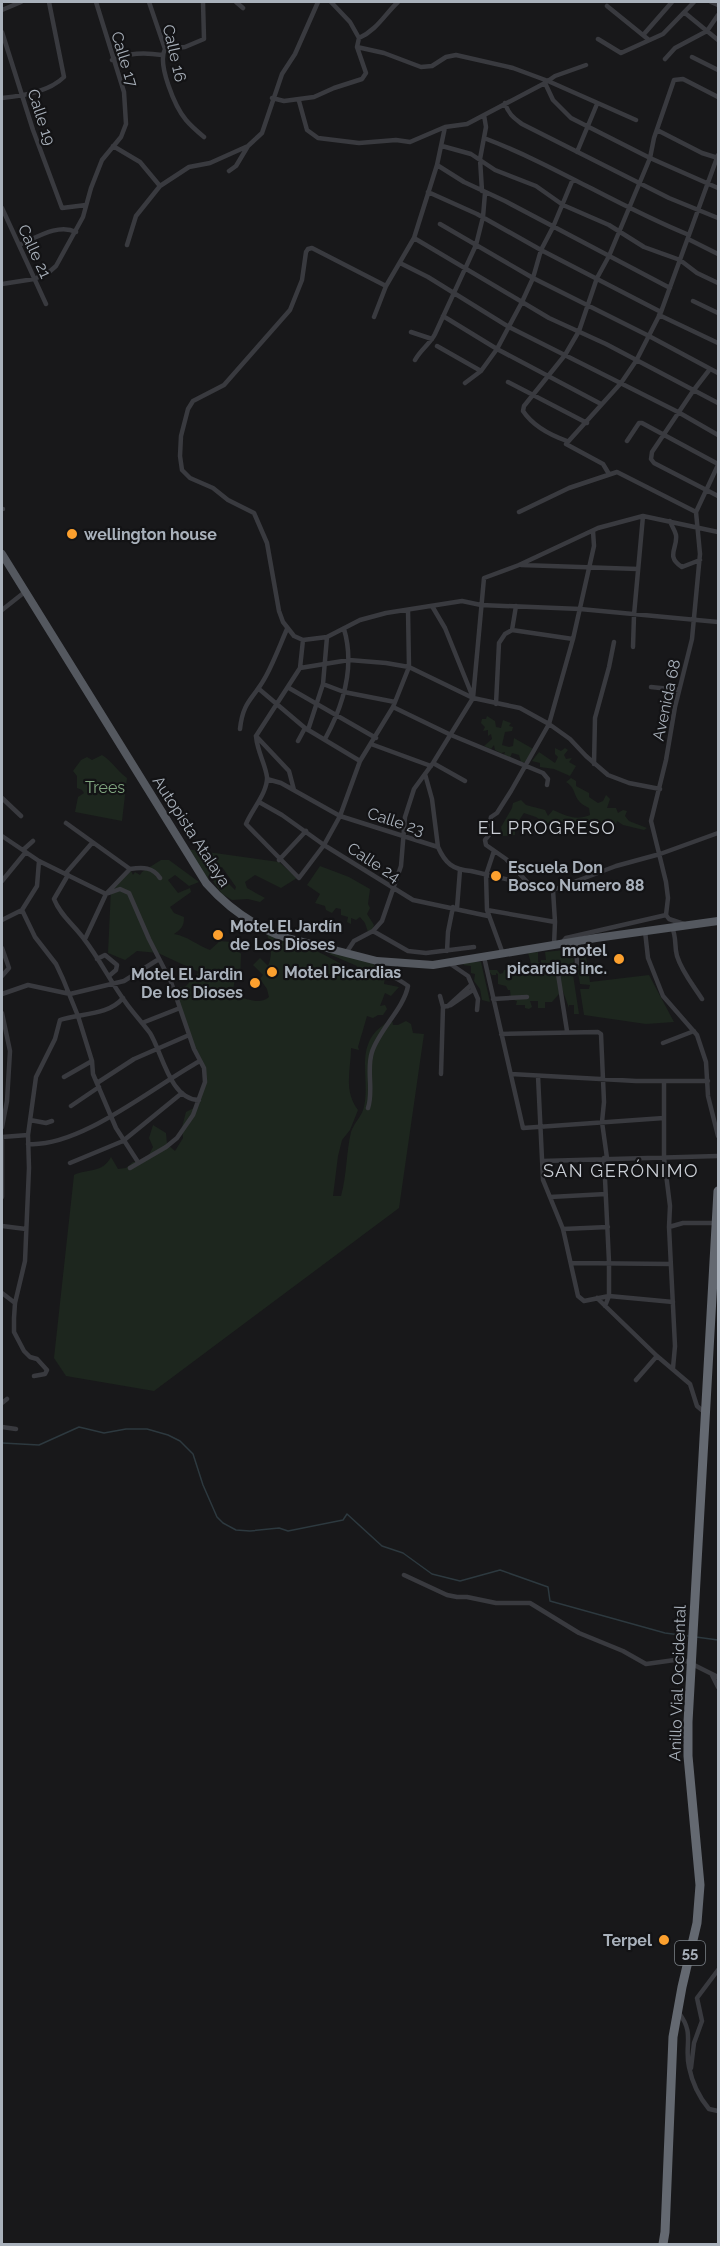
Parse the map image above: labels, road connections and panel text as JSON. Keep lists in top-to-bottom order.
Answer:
{
  "streets": {
    "highway": ["Anillo Vial Occidental", "55"],
    "main road": ["Autopista Atalaya"],
    "street": [
      "Calle 16",
      "Calle 17",
      "Calle 19",
      "Calle 21",
      "Avenida 68",
      "Calle 23",
      "Calle 24"
    ]
  },
  "districts": ["EL PROGRESO", "SAN GERÓNIMO"],
  "parks": ["Trees"],
  "places": [
    "wellington house",
    "Escuela Don Bosco Numero 88",
    "Motel El Jardín de Los Dioses",
    "motel picardias inc.",
    "Motel Picardias",
    "Motel El Jardin De los Dioses",
    "Terpel"
  ]
}
